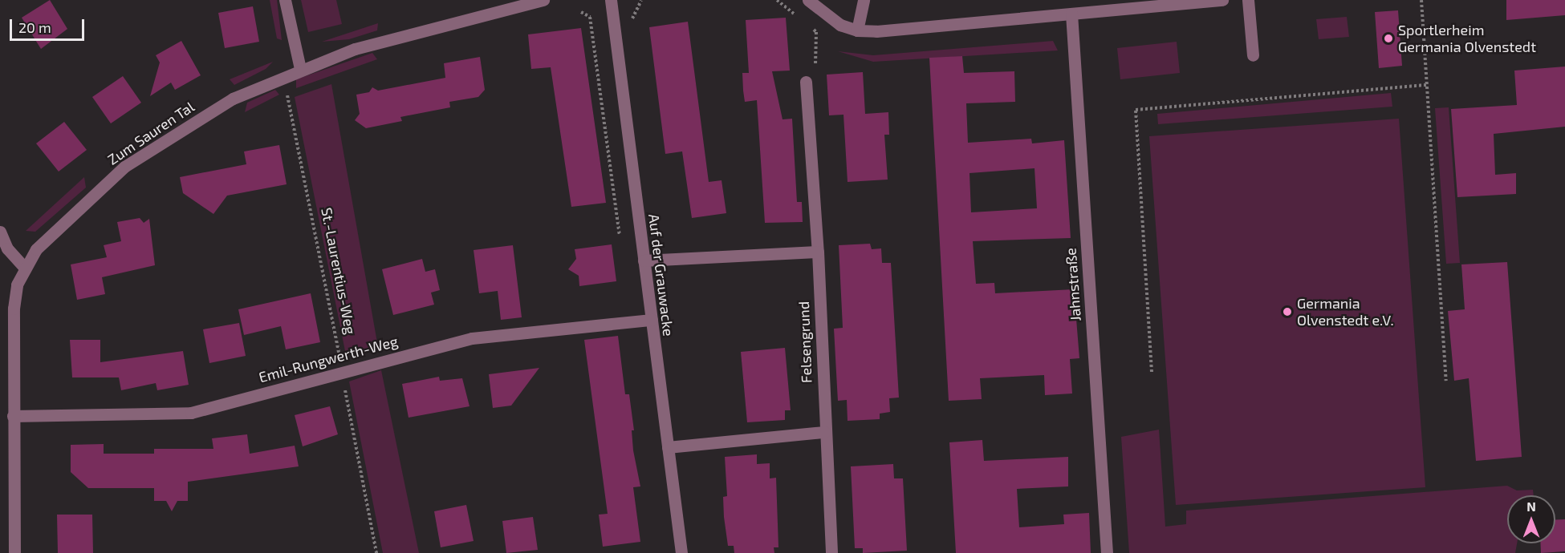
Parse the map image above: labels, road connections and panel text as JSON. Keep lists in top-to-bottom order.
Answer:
{
  "streets": {
    "street": [
      "Zum Sauren Tal",
      "Auf der Grauwacke",
      "Jahnstraße",
      "Felsengrund",
      "Emil-Rungwerth-Weg"
    ],
    "path": ["St.-Laurentius-Weg"]
  },
  "crossings": [
    ["Zum Sauren Tal", "St.-Laurentius-Weg"],
    ["Zum Sauren Tal", "Emil-Rungwerth-Weg"],
    ["St.-Laurentius-Weg", "Emil-Rungwerth-Weg"],
    ["Auf der Grauwacke", "Emil-Rungwerth-Weg"]
  ],
  "places": ["Sportlerheim Germania Olvenstedt", "Germania Olvenstedt e.V."],
  "scale_bar": "20 m",
  "north": "top"
}
